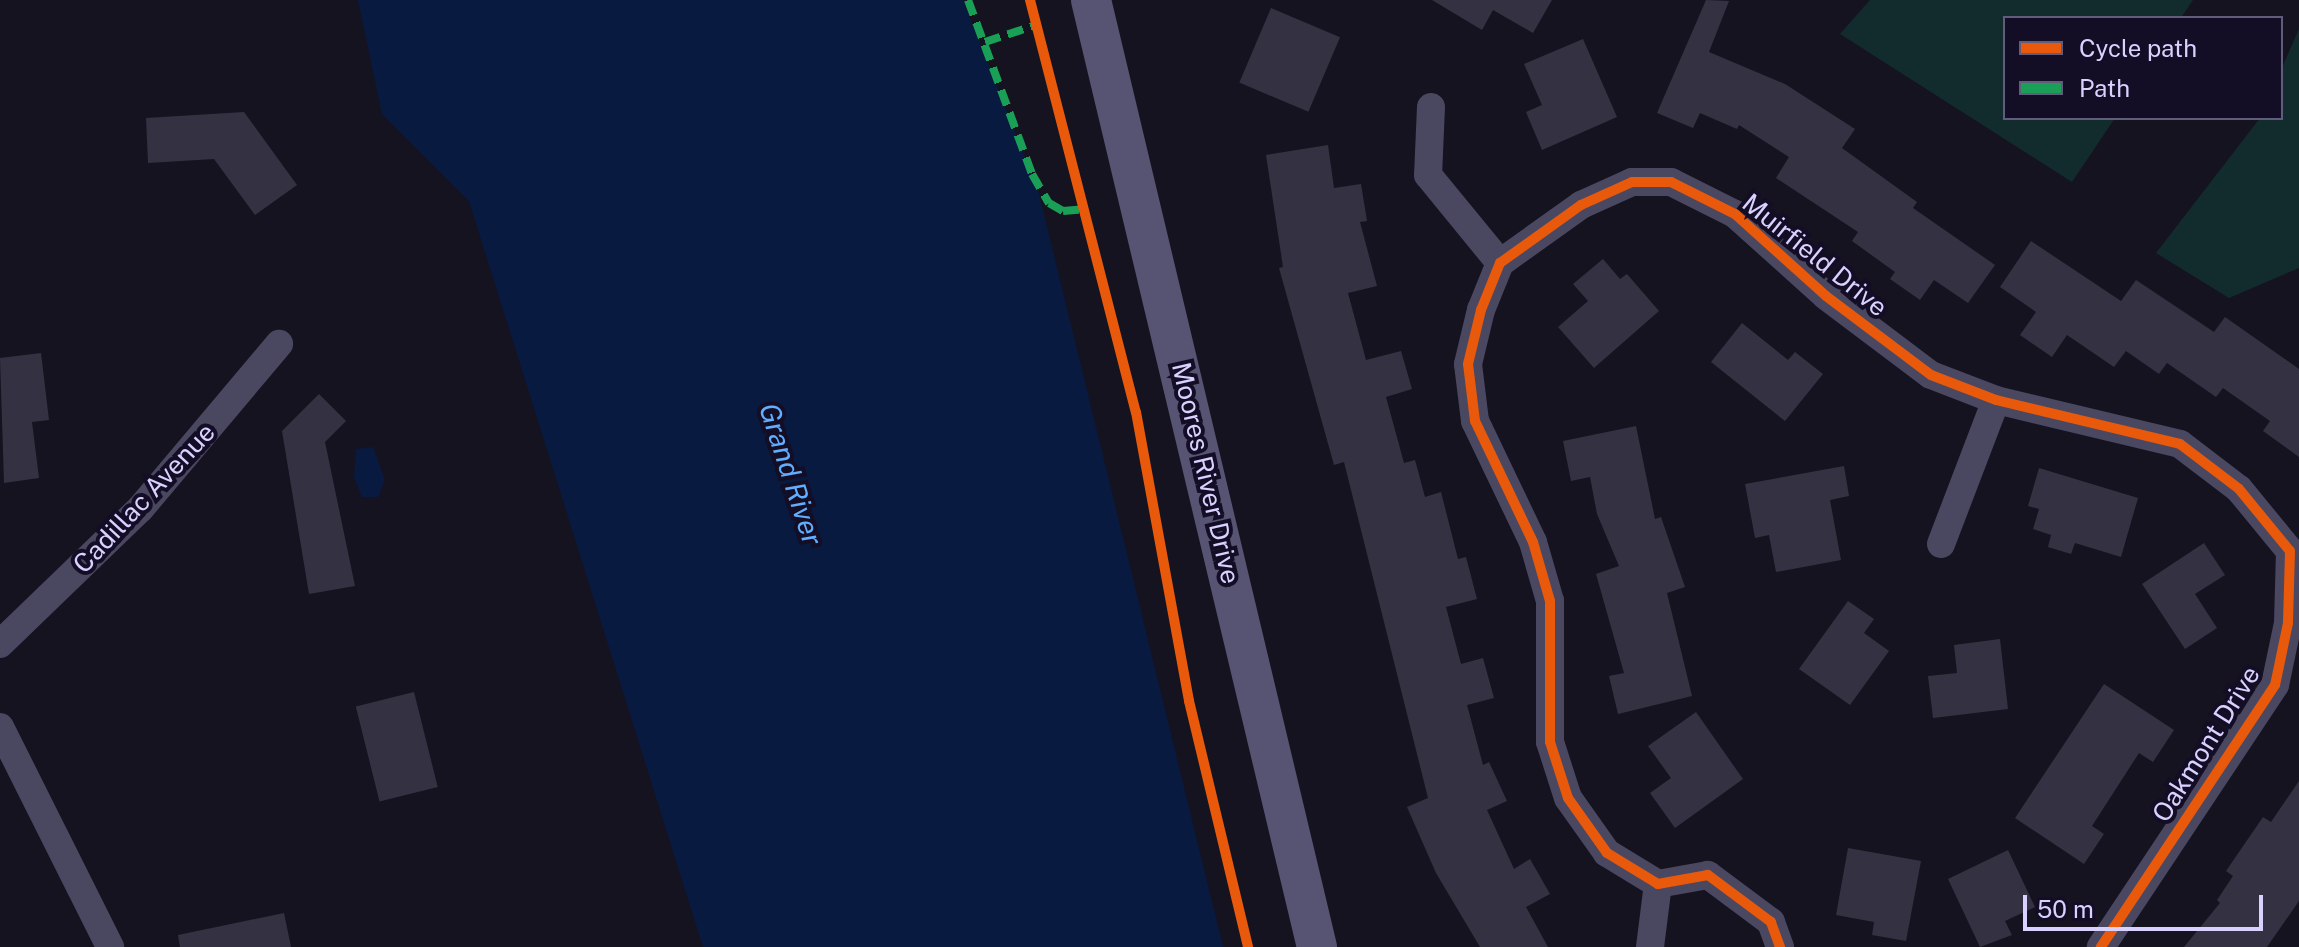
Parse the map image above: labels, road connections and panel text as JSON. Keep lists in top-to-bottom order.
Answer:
{
  "streets": {
    "street": [
      "Muirfield Drive",
      "Moores River Drive",
      "Cadillac Avenue",
      "Oakmont Drive"
    ]
  },
  "crossings": [
    ["Muirfield Drive", "Oakmont Drive"]
  ],
  "water": ["Grand River"],
  "legend": ["Cycle path", "Path"],
  "scale_bar": "50 m"
}
